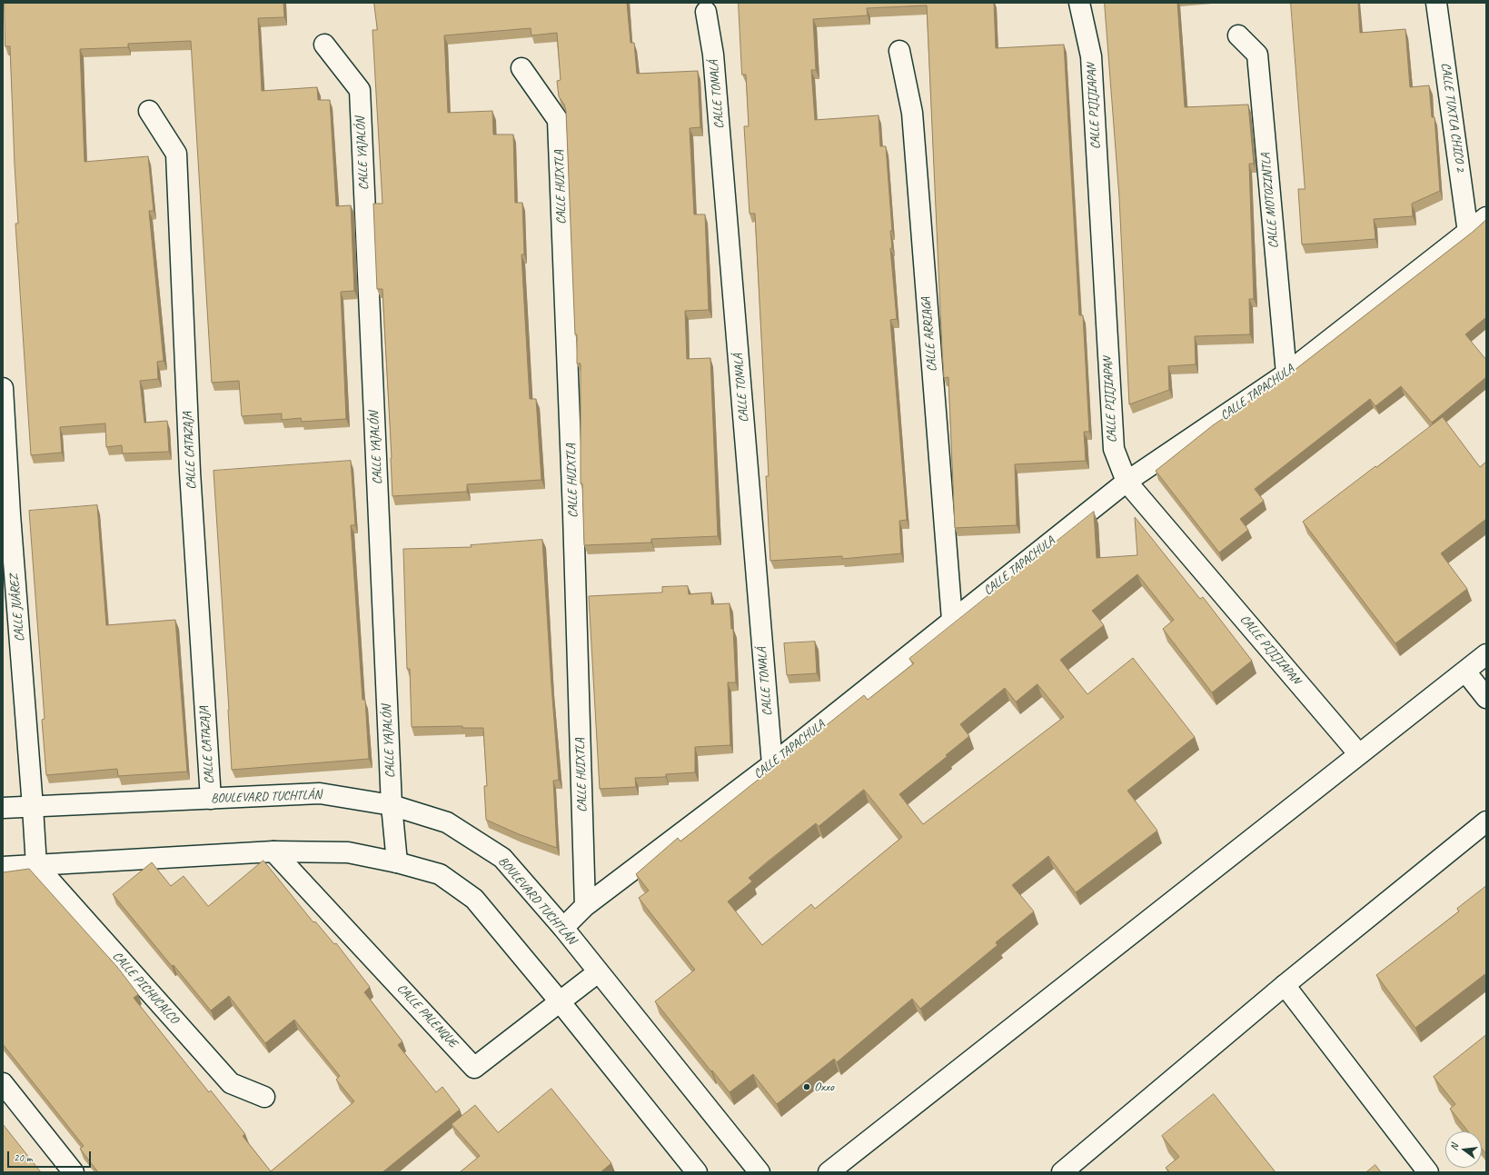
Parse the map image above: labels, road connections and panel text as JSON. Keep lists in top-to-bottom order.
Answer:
{
  "streets": {
    "street": [
      "CALLE TONALÁ",
      "CALLE PIJIJIAPAN",
      "CALLE TUXTLA CHICO 2",
      "CALLE YAJALÓN",
      "CALLE HUIXTLA",
      "CALLE MOTOZINTLA",
      "CALLE ARRIAGA",
      "CALLE TAPACHULA",
      "CALLE CATAZAJA",
      "CALLE JUÁREZ",
      "BOULEVARD TUCHTLÁN",
      "CALLE PICHUCALCO",
      "CALLE PALENQUE"
    ]
  },
  "crossings": [
    ["CALLE TONALÁ", "CALLE TAPACHULA"],
    ["CALLE PIJIJIAPAN", "CALLE TAPACHULA"],
    ["CALLE TUXTLA CHICO 2", "CALLE TAPACHULA"],
    ["CALLE YAJALÓN", "BOULEVARD TUCHTLÁN"],
    ["CALLE HUIXTLA", "CALLE TAPACHULA"],
    ["CALLE MOTOZINTLA", "CALLE TAPACHULA"],
    ["CALLE ARRIAGA", "CALLE TAPACHULA"],
    ["CALLE TAPACHULA", "BOULEVARD TUCHTLÁN"],
    ["CALLE CATAZAJA", "BOULEVARD TUCHTLÁN"],
    ["CALLE JUÁREZ", "BOULEVARD TUCHTLÁN"],
    ["CALLE JUÁREZ", "CALLE PICHUCALCO"],
    ["BOULEVARD TUCHTLÁN", "CALLE PALENQUE"]
  ],
  "places": ["Oxxo"],
  "scale_bar": "20 m",
  "north": "left"
}
